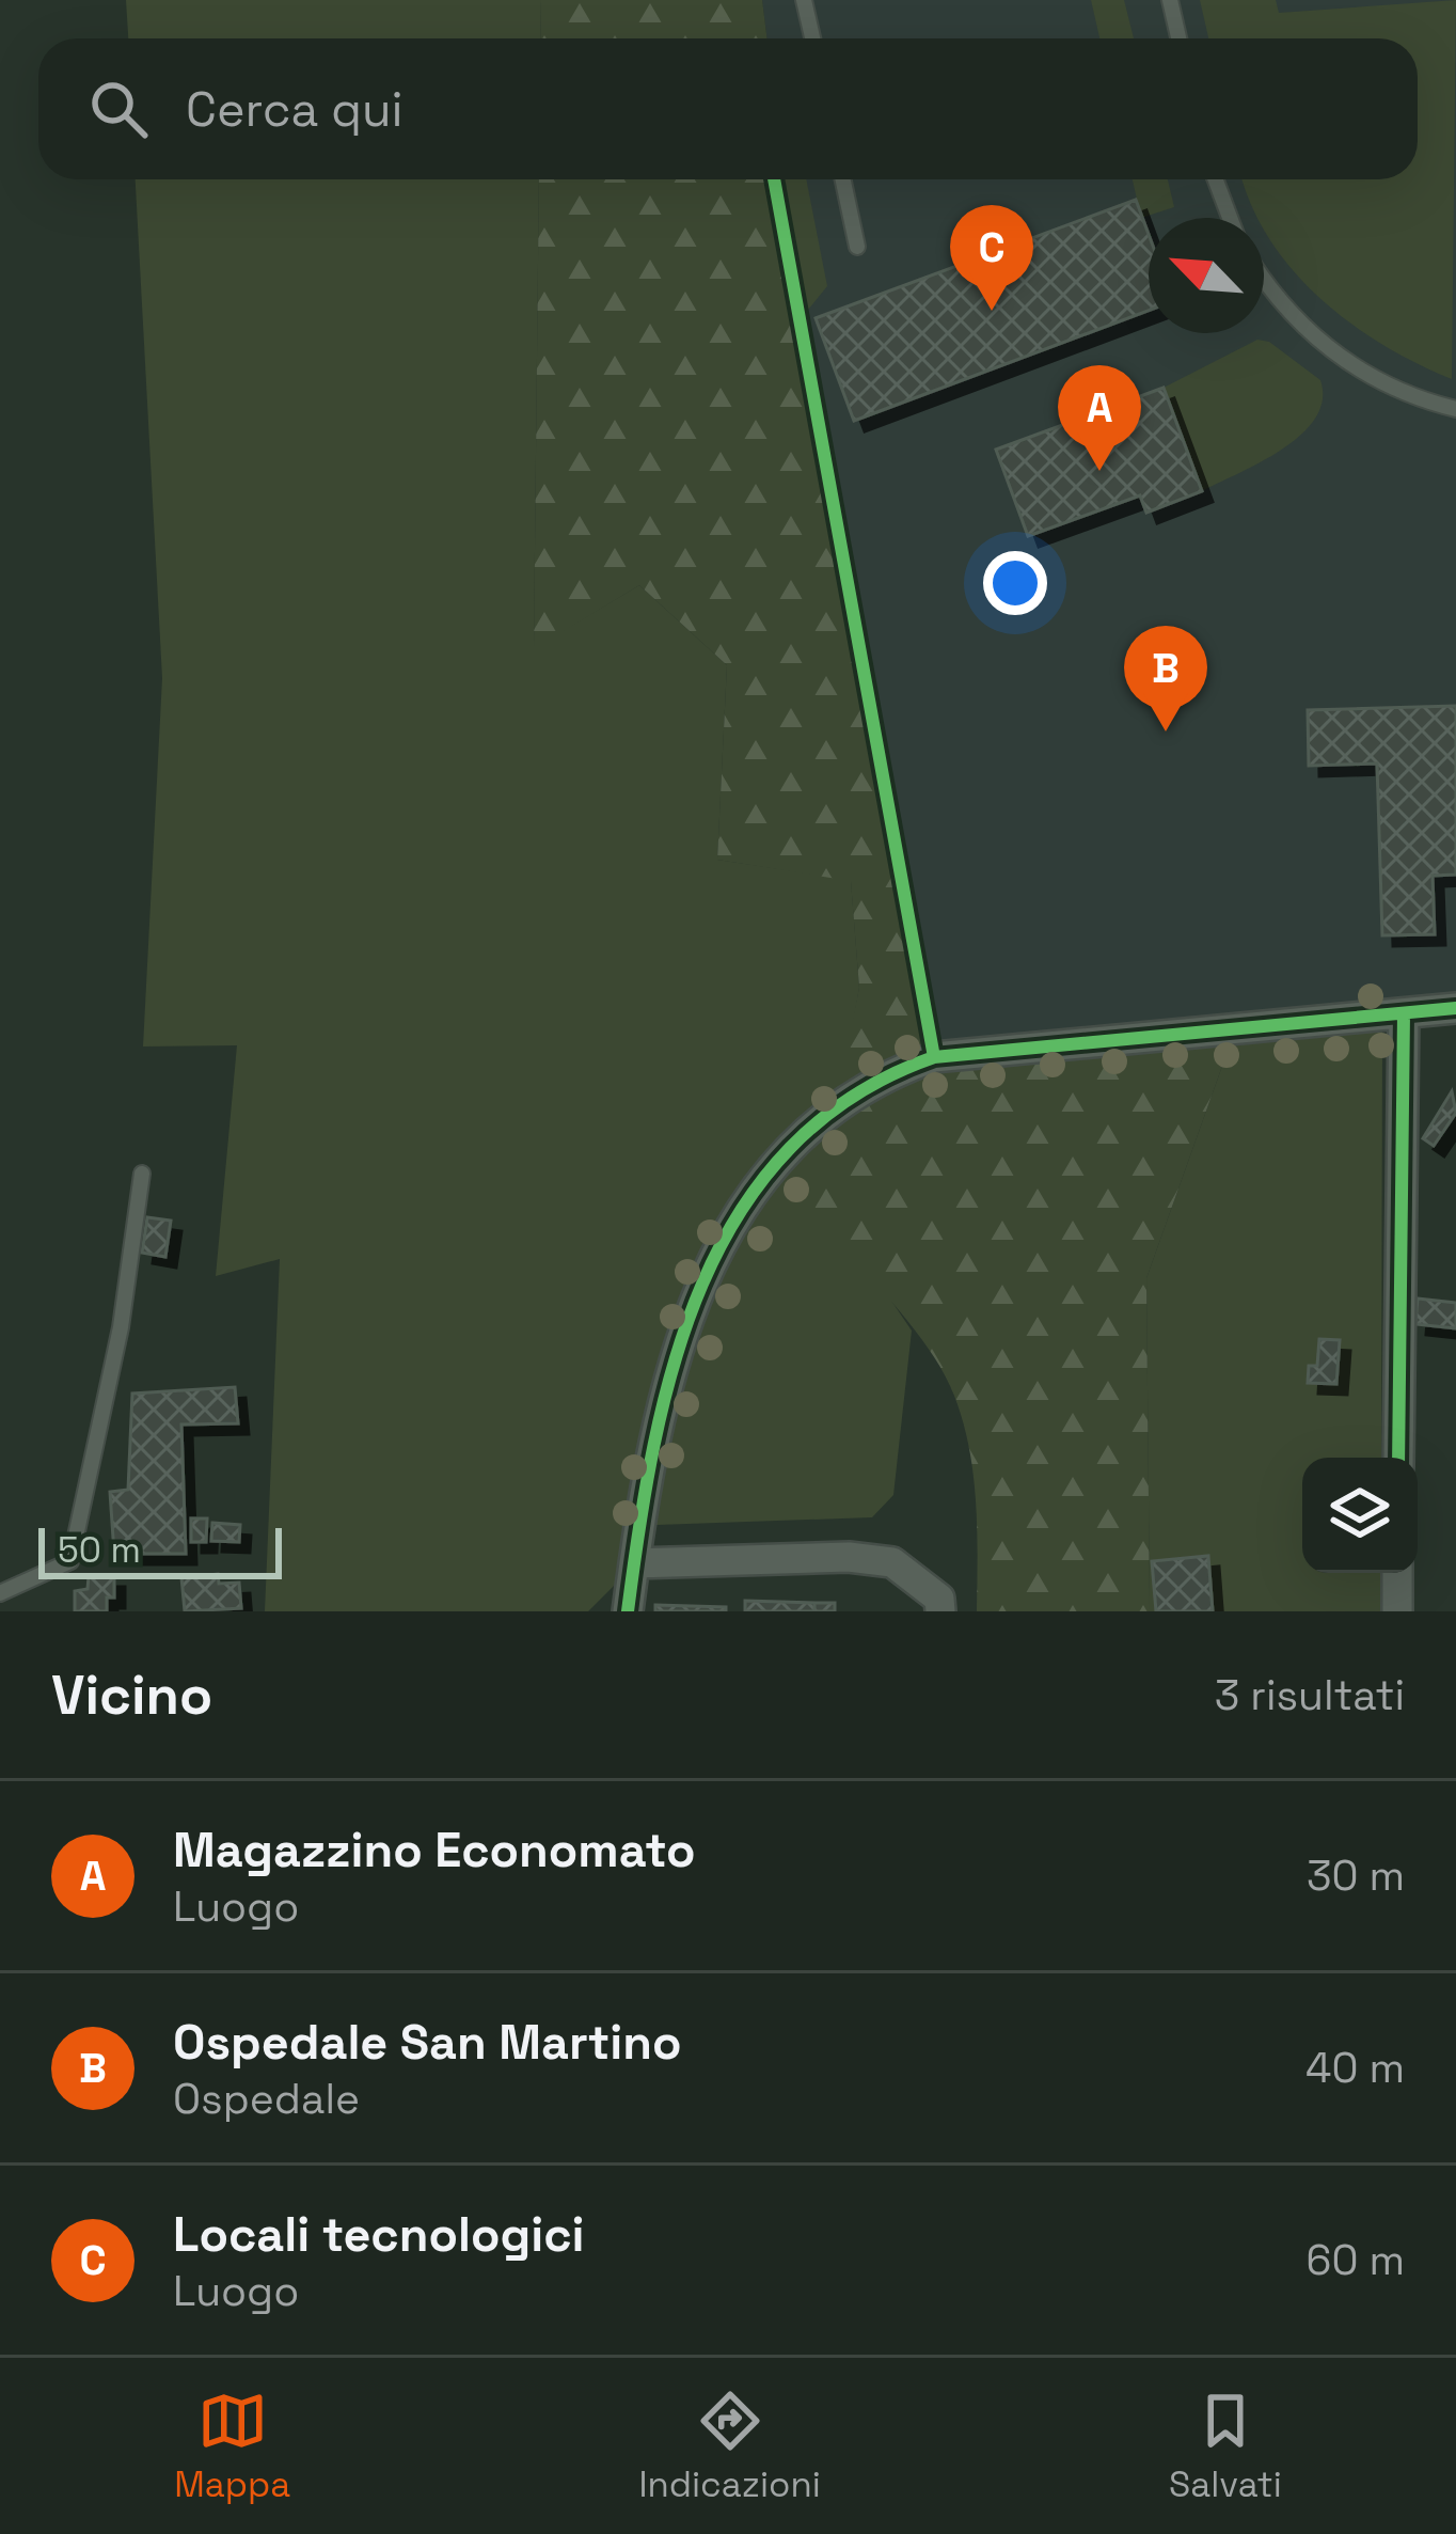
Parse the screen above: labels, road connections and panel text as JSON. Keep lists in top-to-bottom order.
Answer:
{
  "scale_bar": "50 m",
  "north": "top left",
  "page": {
    "search": "Cerca qui",
    "pins": ["C", "A", "B"],
    "scale": "50 m",
    "heading": ["Vicino", "3 risultati"],
    "list": [
      {
        "mark": "A",
        "name": "Magazzino Economato",
        "note": "Luogo",
        "value": "30 m"
      },
      {
        "mark": "B",
        "name": "Ospedale San Martino",
        "note": "Ospedale",
        "value": "40 m"
      },
      {
        "mark": "C",
        "name": "Locali tecnologici",
        "note": "Luogo",
        "value": "60 m"
      }
    ],
    "nav": ["Mappa", "Indicazioni", "Salvati"]
  }
}
